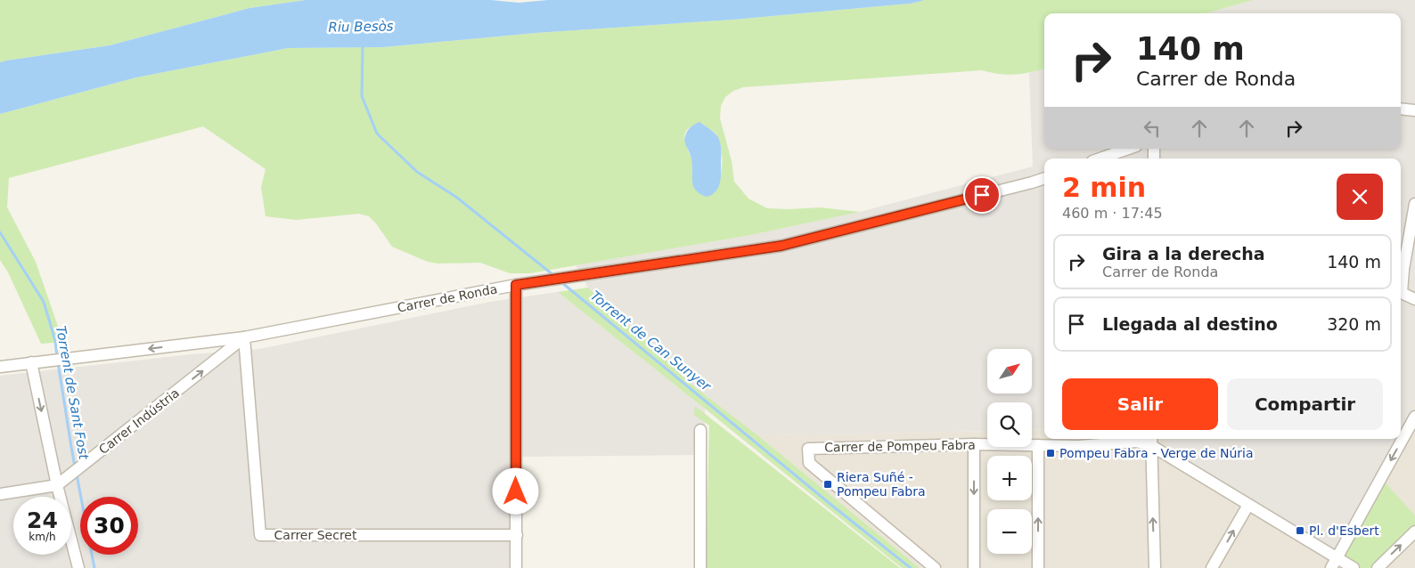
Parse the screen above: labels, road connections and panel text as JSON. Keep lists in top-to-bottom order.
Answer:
{
  "streets": {
    "street": [
      "Carrer de Ronda",
      "Carrer Indústria",
      "Carrer de Pompeu Fabra",
      "Carrer Secret"
    ]
  },
  "crossings": [
    ["Carrer de Ronda", "Carrer Indústria"],
    ["Carrer de Ronda", "Carrer Secret"],
    ["Carrer Indústria", "Carrer Secret"]
  ],
  "one_way": ["Carrer Indústria"],
  "water": ["Riu Besòs", "Torrent de Can Sunyer", "Torrent de Sant Fost"],
  "places": {
    "transit": ["Pompeu Fabra - Verge de Núria", "Riera Suñé - Pompeu Fabra", "Pl. d'Esbert"]
  },
  "north": "top right",
  "page": {
    "turn": ["140 m", "Carrer de Ronda"],
    "heading": ["2 min", "460 m · 17:45"],
    "list": [
      {
        "name": "Gira a la derecha",
        "note": "Carrer de Ronda",
        "value": "140 m"
      },
      {
        "name": "Llegada al destino",
        "value": "320 m"
      }
    ],
    "map_buttons": ["+", "−"],
    "buttons": ["Salir", "Compartir"],
    "speed": "24 km/h",
    "limit": "30"
  }
}
